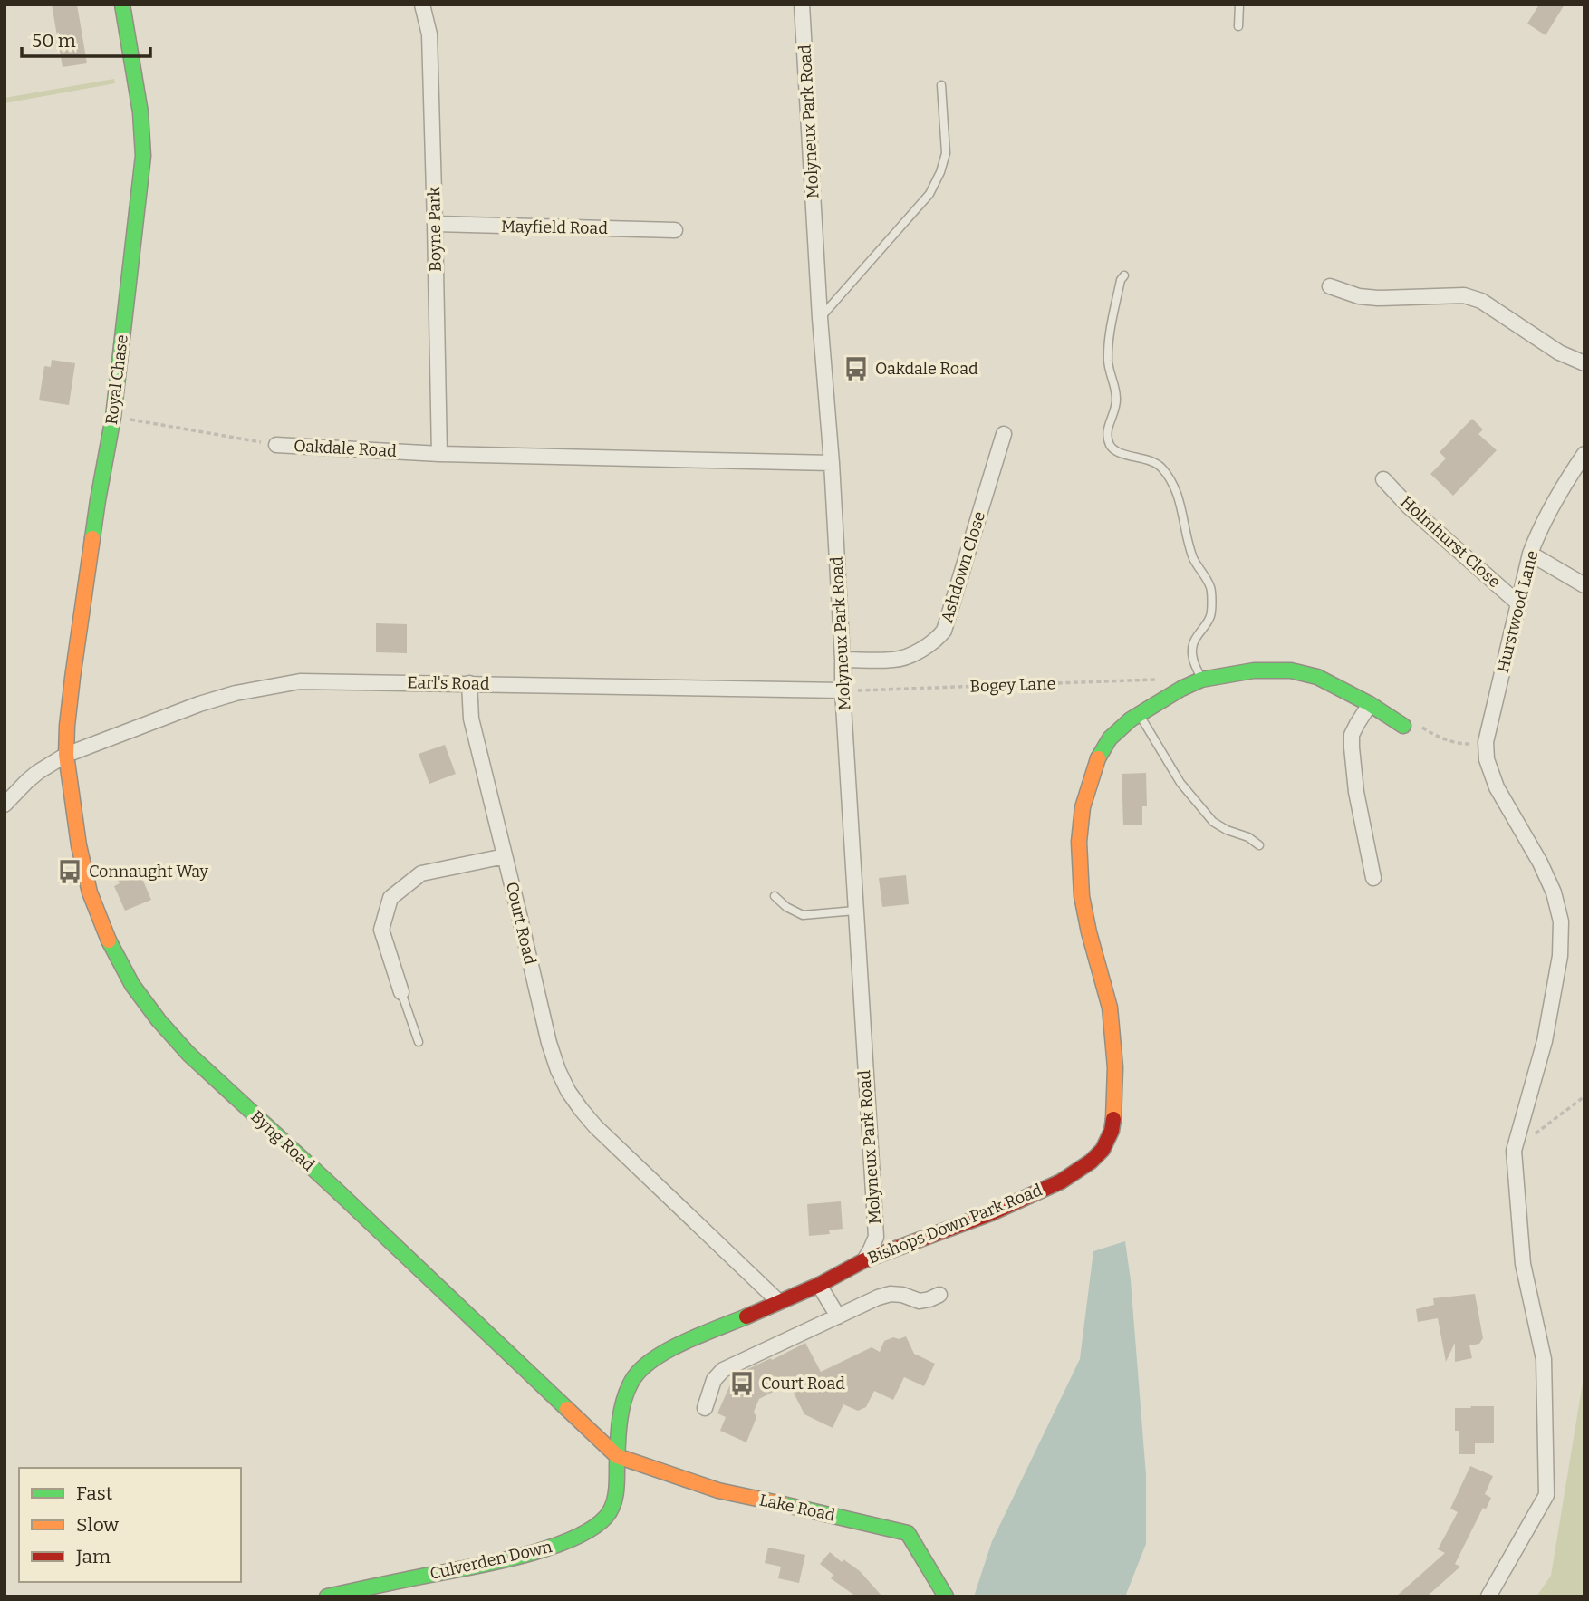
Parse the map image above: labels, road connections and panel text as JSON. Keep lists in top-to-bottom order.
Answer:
{
  "streets": {
    "street": [
      "Molyneux Park Road",
      "Mayfield Road",
      "Boyne Park",
      "Royal Chase",
      "Oakdale Road",
      "Holmhurst Close",
      "Ashdown Close",
      "Hurstwood Lane",
      "Earl's Road",
      "Court Road",
      "Byng Road",
      "Bishops Down Park Road",
      "Lake Road",
      "Culverden Down"
    ],
    "path": ["Bogey Lane"]
  },
  "crossings": [
    ["Molyneux Park Road", "Oakdale Road"],
    ["Molyneux Park Road", "Ashdown Close"],
    ["Molyneux Park Road", "Earl's Road"],
    ["Molyneux Park Road", "Bogey Lane"],
    ["Molyneux Park Road", "Bishops Down Park Road"],
    ["Mayfield Road", "Boyne Park"],
    ["Boyne Park", "Oakdale Road"],
    ["Royal Chase", "Earl's Road"],
    ["Royal Chase", "Byng Road"],
    ["Holmhurst Close", "Hurstwood Lane"],
    ["Earl's Road", "Bogey Lane"],
    ["Earl's Road", "Court Road"],
    ["Earl's Road", "Byng Road"],
    ["Bogey Lane", "Bishops Down Park Road"],
    ["Court Road", "Bishops Down Park Road"],
    ["Byng Road", "Lake Road"],
    ["Byng Road", "Culverden Down"],
    ["Bishops Down Park Road", "Culverden Down"],
    ["Lake Road", "Culverden Down"]
  ],
  "places": {
    "bus stop": ["Oakdale Road", "Connaught Way", "Court Road"]
  },
  "legend": ["Fast", "Slow", "Jam"],
  "scale_bar": "50 m"
}
